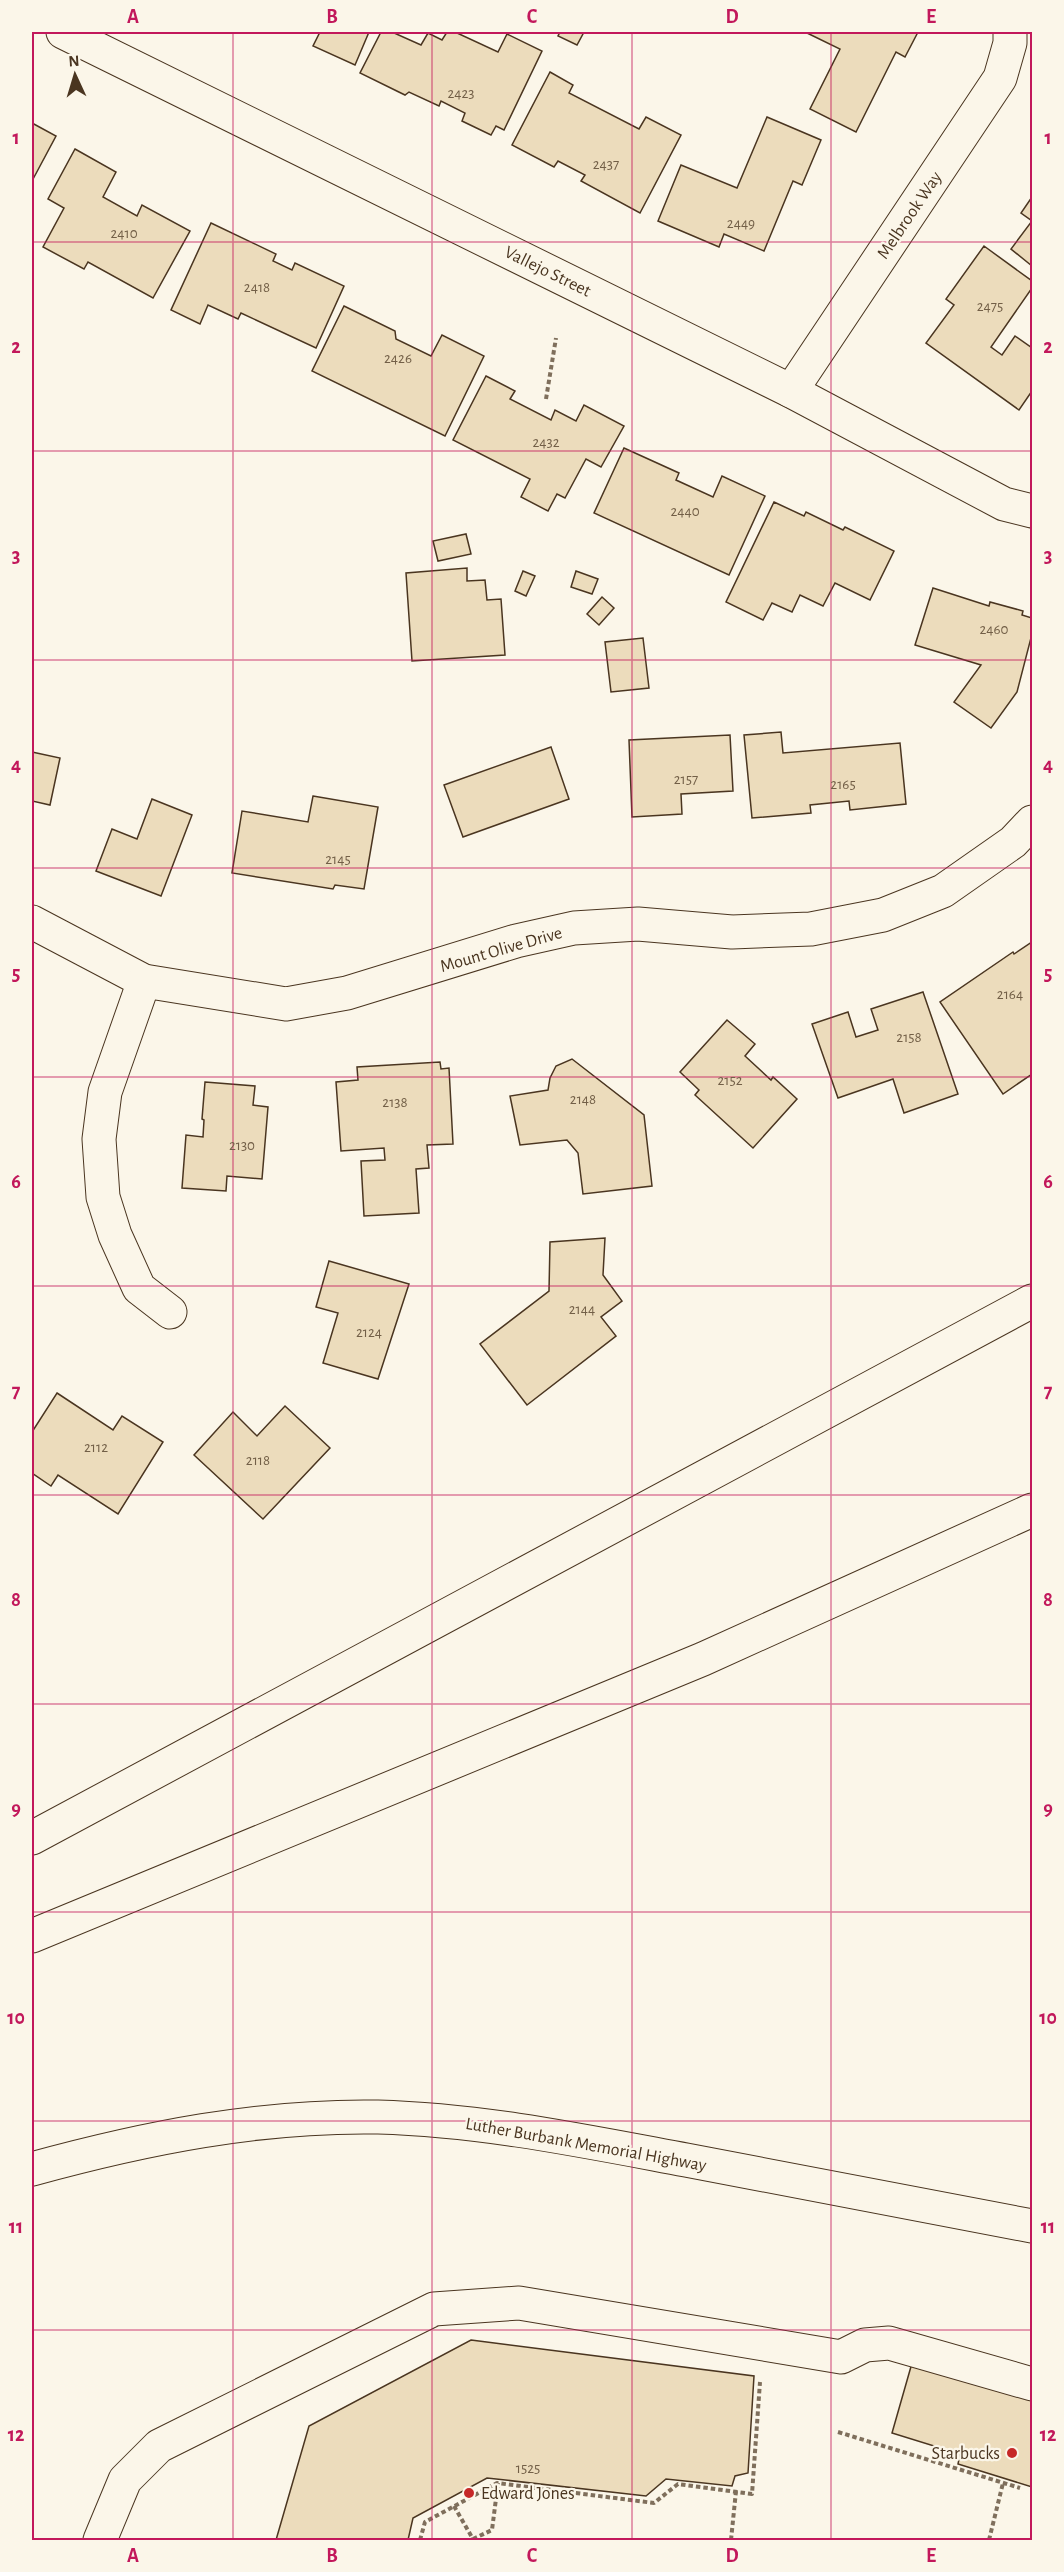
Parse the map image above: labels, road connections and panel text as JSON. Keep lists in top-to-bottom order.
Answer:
{
  "streets": {
    "main road": [
      "Melbrook Way",
      "Vallejo Street",
      "Mount Olive Drive",
      "Luther Burbank Memorial Highway"
    ]
  },
  "crossings": [
    ["Melbrook Way", "Vallejo Street"]
  ],
  "places": ["Starbucks", "Edward Jones"],
  "house_numbers": [
    "2423",
    "2437",
    "2449",
    "2410",
    "2418",
    "2475",
    "2426",
    "2432",
    "2440",
    "2460",
    "2157",
    "2165",
    "2145",
    "2164",
    "2158",
    "2152",
    "2148",
    "2138",
    "2130",
    "2144",
    "2124",
    "2112",
    "2118",
    "1525"
  ],
  "north": "top",
  "grid": {
    "columns": [
      "A",
      "B",
      "C",
      "D",
      "E"
    ],
    "rows": [
      "1",
      "2",
      "3",
      "4",
      "5",
      "6",
      "7",
      "8",
      "9",
      "10",
      "11",
      "12"
    ]
  }
}
